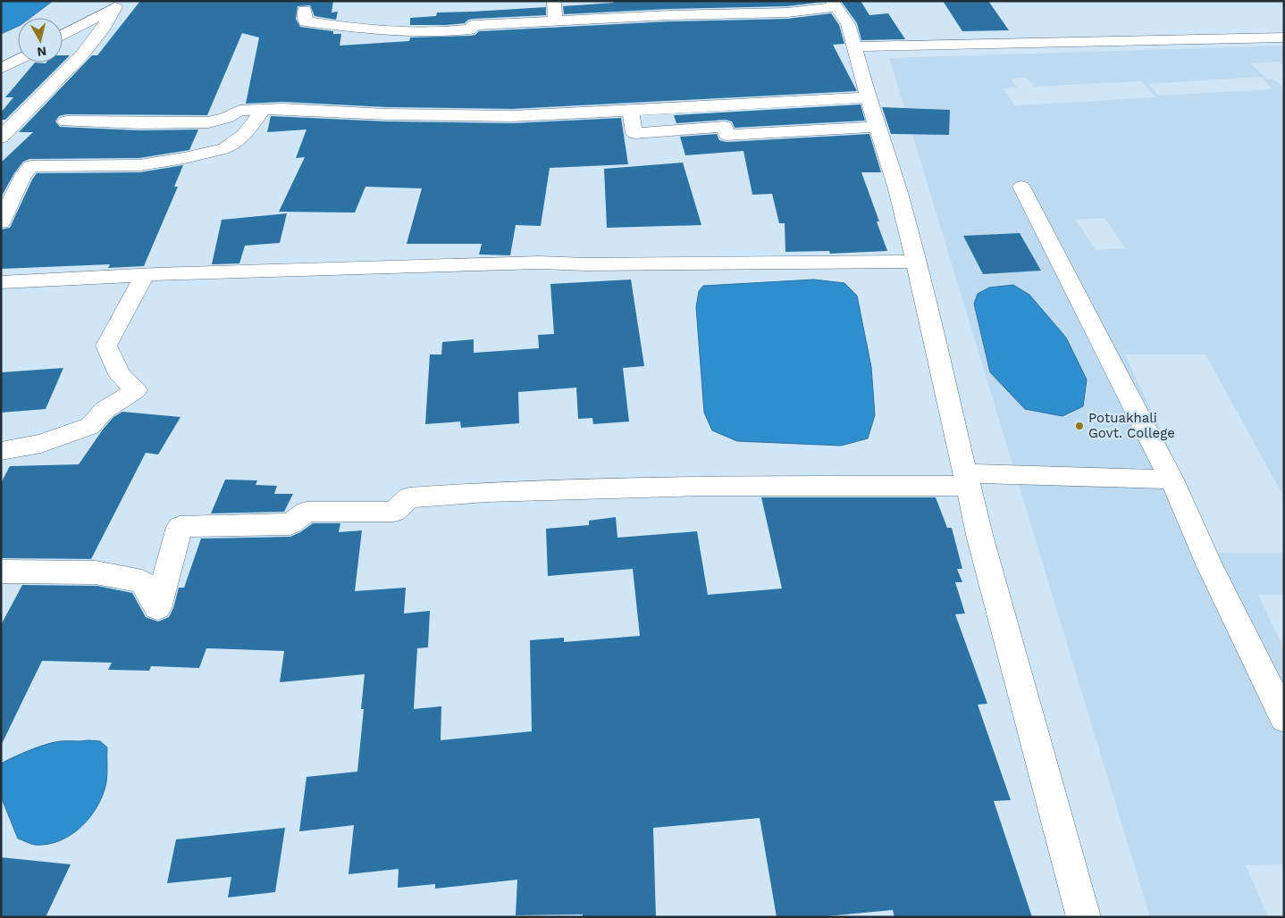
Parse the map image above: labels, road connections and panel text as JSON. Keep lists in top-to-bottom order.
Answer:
{
  "places": ["Potuakhali Govt. College"],
  "north": "bottom"
}
